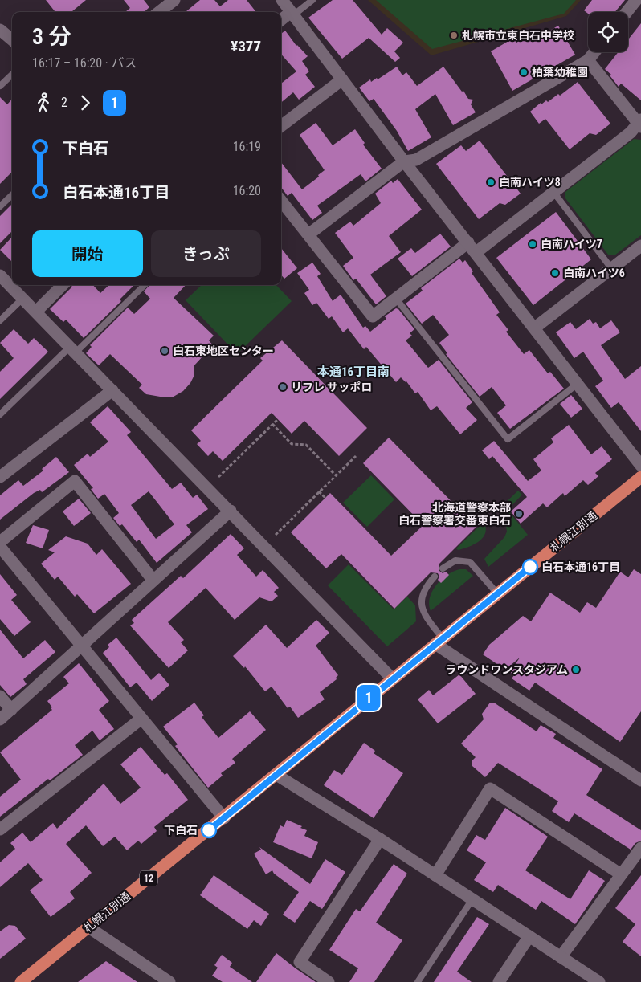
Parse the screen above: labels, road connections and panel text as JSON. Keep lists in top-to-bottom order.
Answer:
{
  "streets": {
    "highway": ["札幌江別通", "12"]
  },
  "districts": ["本通16丁目南"],
  "places": [
    "札幌市立東白石中学校",
    "柏葉幼稚園",
    "白南ハイツ8",
    "白南ハイツ7",
    "白南ハイツ6",
    "白石東地区センター",
    "リフレ サッポロ",
    "北海道警察本部 白石警察署交番東白石",
    "白石本通16丁目",
    "ラウンドワンスタジアム",
    "下白石"
  ],
  "lines": ["bus line 1"],
  "page": {
    "on_map": "1",
    "heading": ["3 分", "16:17 – 16:20 · バス", "¥377"],
    "legs": ["2", "1"],
    "list": [
      {
        "name": "下白石",
        "value": "16:19"
      },
      {
        "name": "白石本通16丁目",
        "value": "16:20"
      }
    ],
    "buttons": ["開始", "きっぷ"]
  }
}
